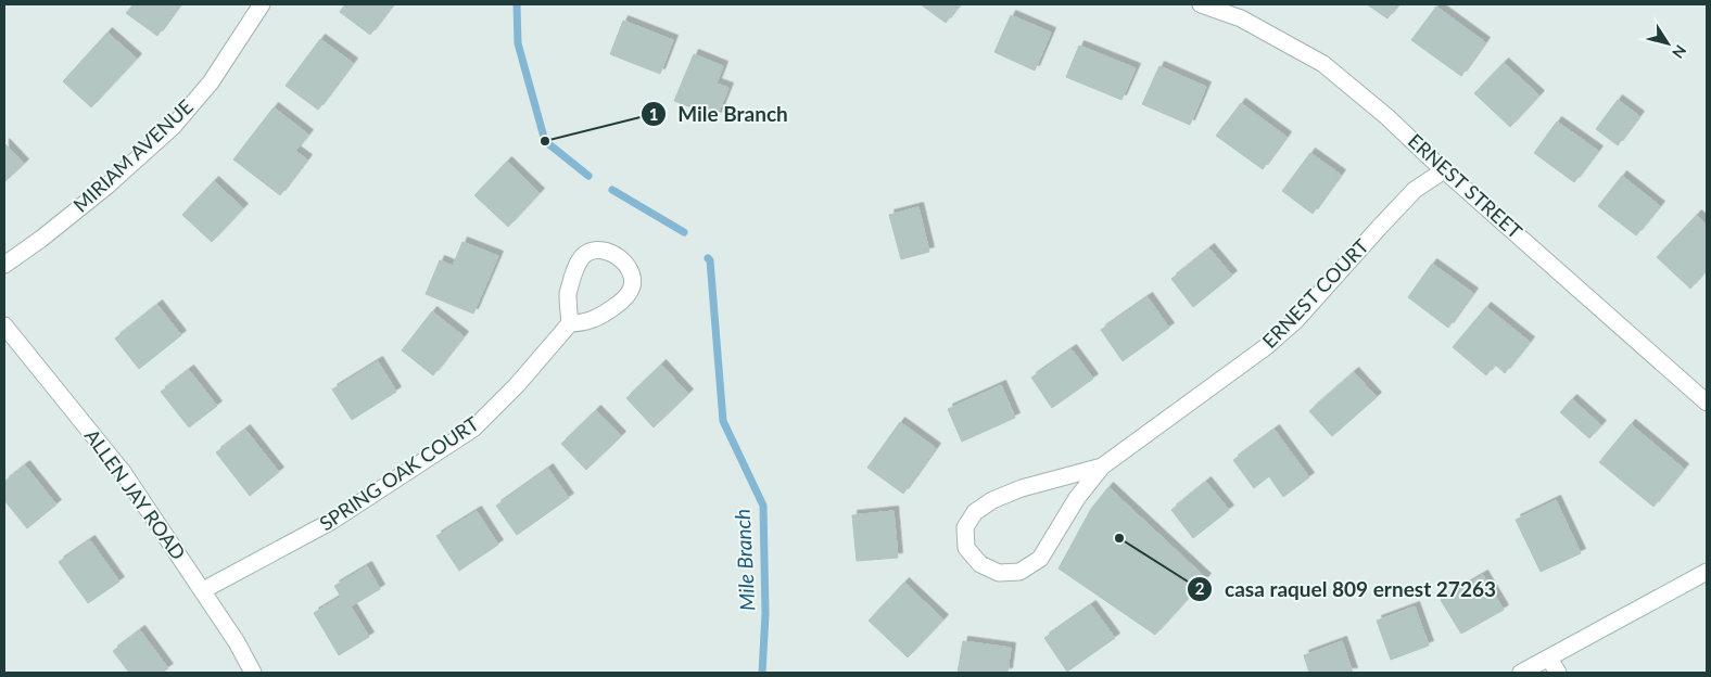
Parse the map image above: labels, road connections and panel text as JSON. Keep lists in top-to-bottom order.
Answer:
{
  "streets": {
    "street": [
      "MIRIAM AVENUE",
      "ERNEST STREET",
      "ERNEST COURT",
      "SPRING OAK COURT",
      "ALLEN JAY ROAD"
    ]
  },
  "crossings": [
    ["ERNEST STREET", "ERNEST COURT"],
    ["SPRING OAK COURT", "ALLEN JAY ROAD"]
  ],
  "water": ["Mile Branch"],
  "places": ["Mile Branch", "casa raquel 809 ernest 27263"],
  "north": "bottom right"
}
